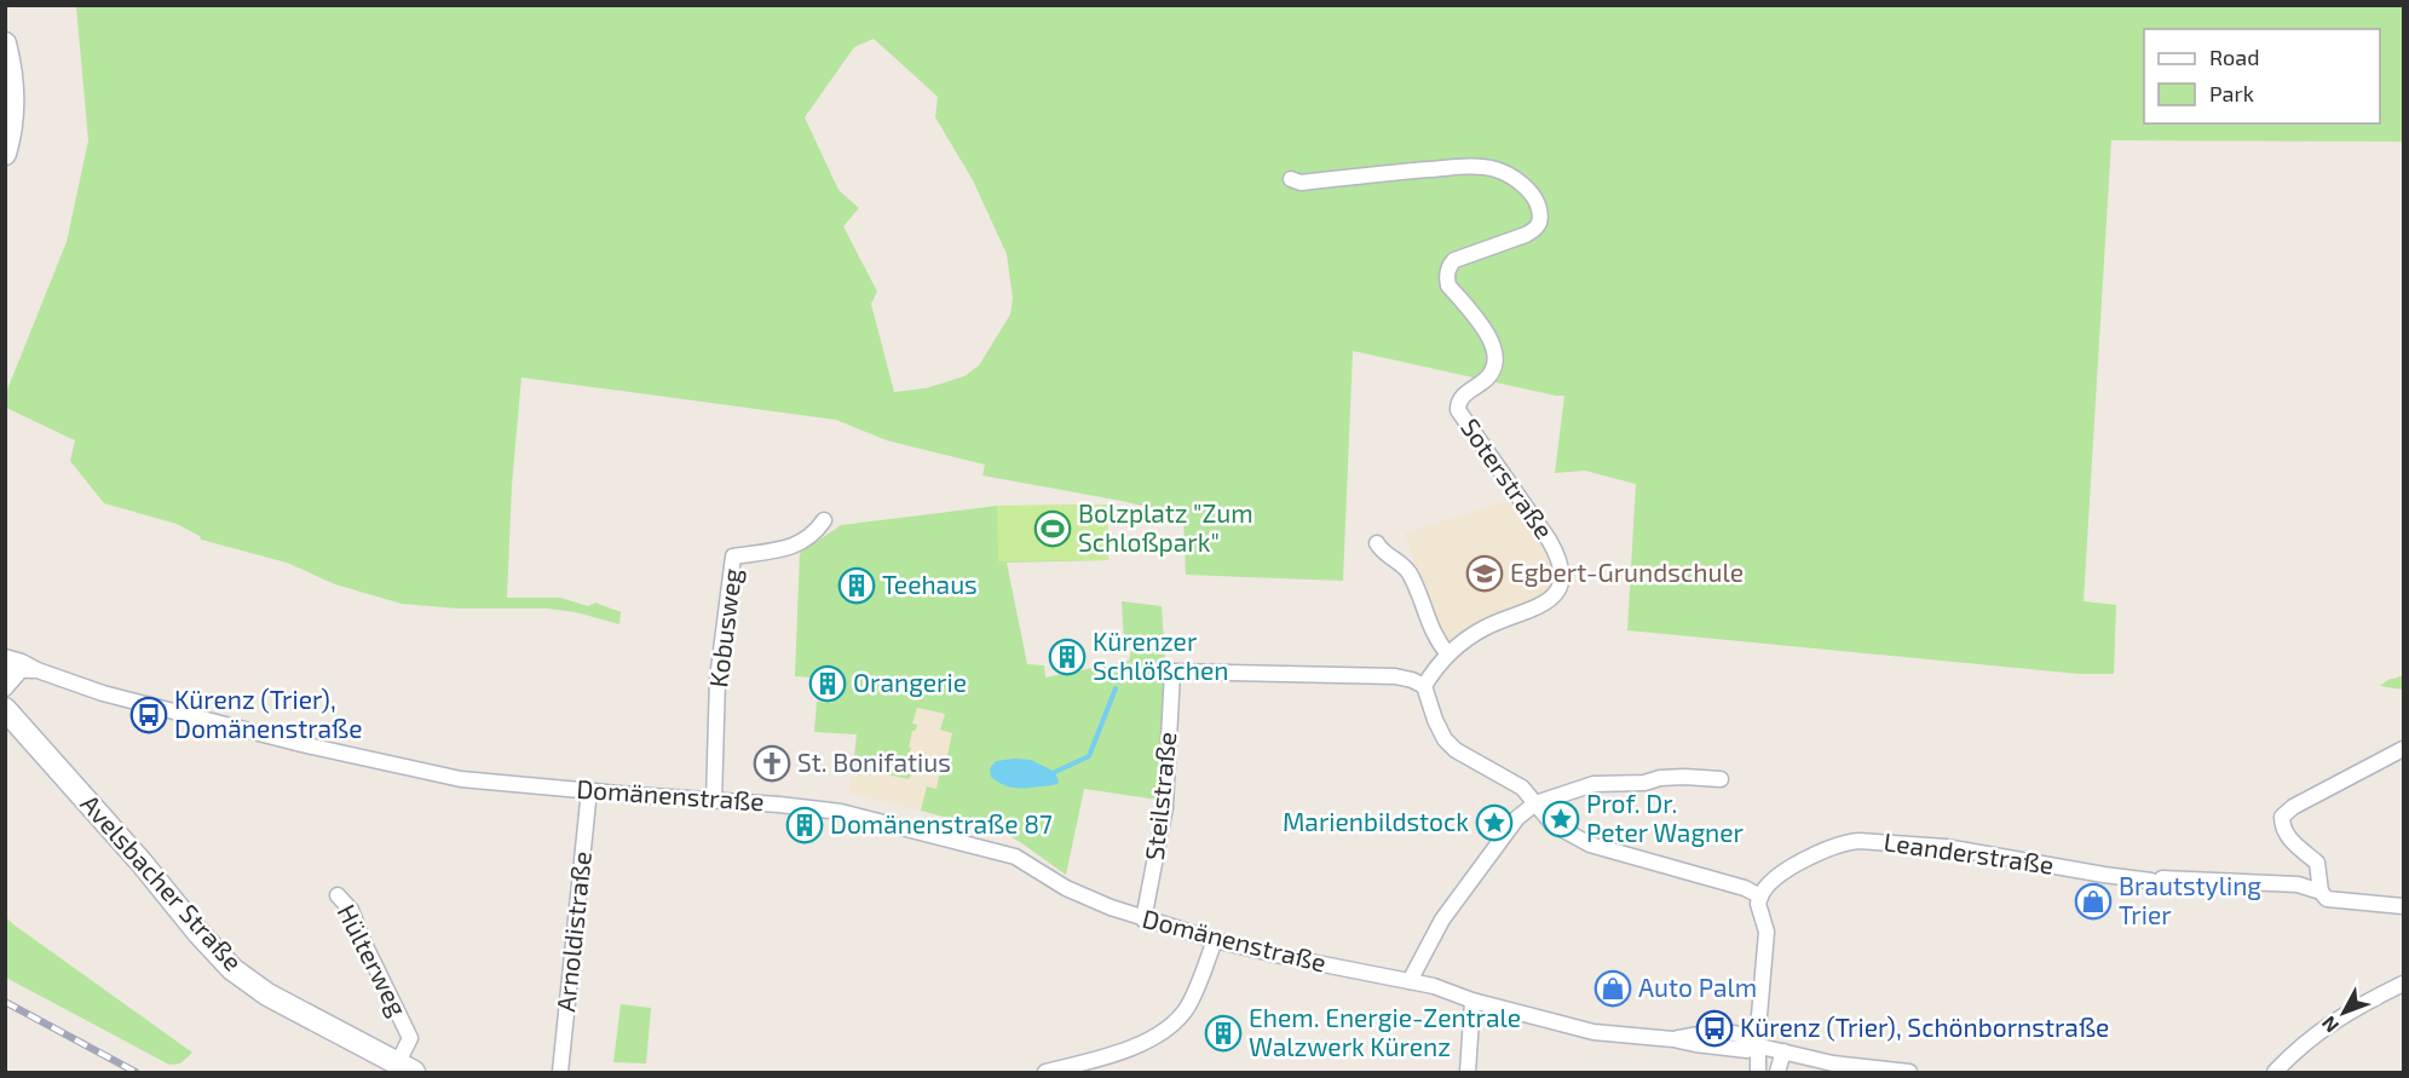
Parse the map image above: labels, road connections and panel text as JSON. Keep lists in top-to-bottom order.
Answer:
{
  "streets": {
    "main road": ["Avelsbacher Straße"],
    "street": [
      "Soterstraße",
      "Kobusweg",
      "Domänenstraße",
      "Steilstraße",
      "Leanderstraße",
      "Arnoldistraße",
      "Hülterweg"
    ]
  },
  "crossings": [
    ["Soterstraße", "Steilstraße"],
    ["Kobusweg", "Domänenstraße"],
    ["Domänenstraße", "Steilstraße"],
    ["Domänenstraße", "Arnoldistraße"],
    ["Avelsbacher Straße", "Hülterweg"]
  ],
  "places": {
    "sports": ["Bolzplatz \"Zum Schloßpark\""],
    "school or university": ["Egbert-Grundschule"],
    "building": [
      "Teehaus",
      "Kürenzer Schlößchen",
      "Orangerie",
      "Domänenstraße 87",
      "Ehem. Energie-Zentrale Walzwerk Kürenz"
    ],
    "bus stop": ["Kürenz (Trier), Domänenstraße", "Kürenz (Trier), Schönbornstraße"],
    "church": ["St. Bonifatius"],
    "place": ["Prof. Dr. Peter Wagner", "Marienbildstock"],
    "shop": ["Brautstyling Trier", "Auto Palm"]
  },
  "legend": ["Road", "Park"],
  "north": "bottom left"
}
